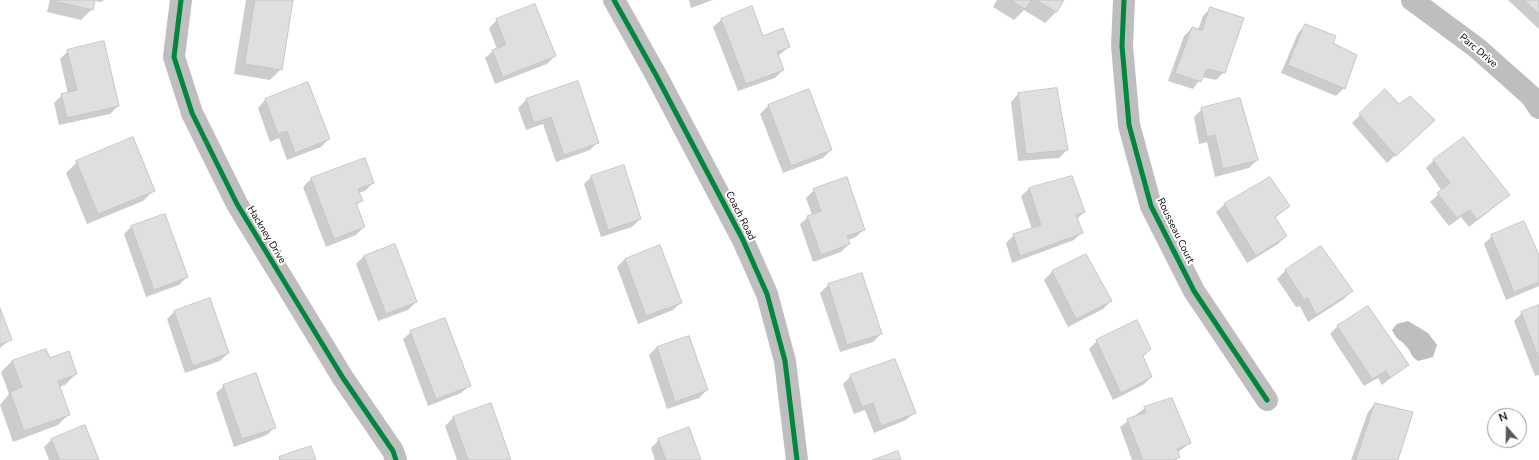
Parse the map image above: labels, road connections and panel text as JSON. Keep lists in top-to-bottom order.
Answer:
{
  "streets": {
    "street": [
      "Parc Drive",
      "Coach Road",
      "Rousseau Court",
      "Hackney Drive"
    ]
  },
  "north": "top"
}
